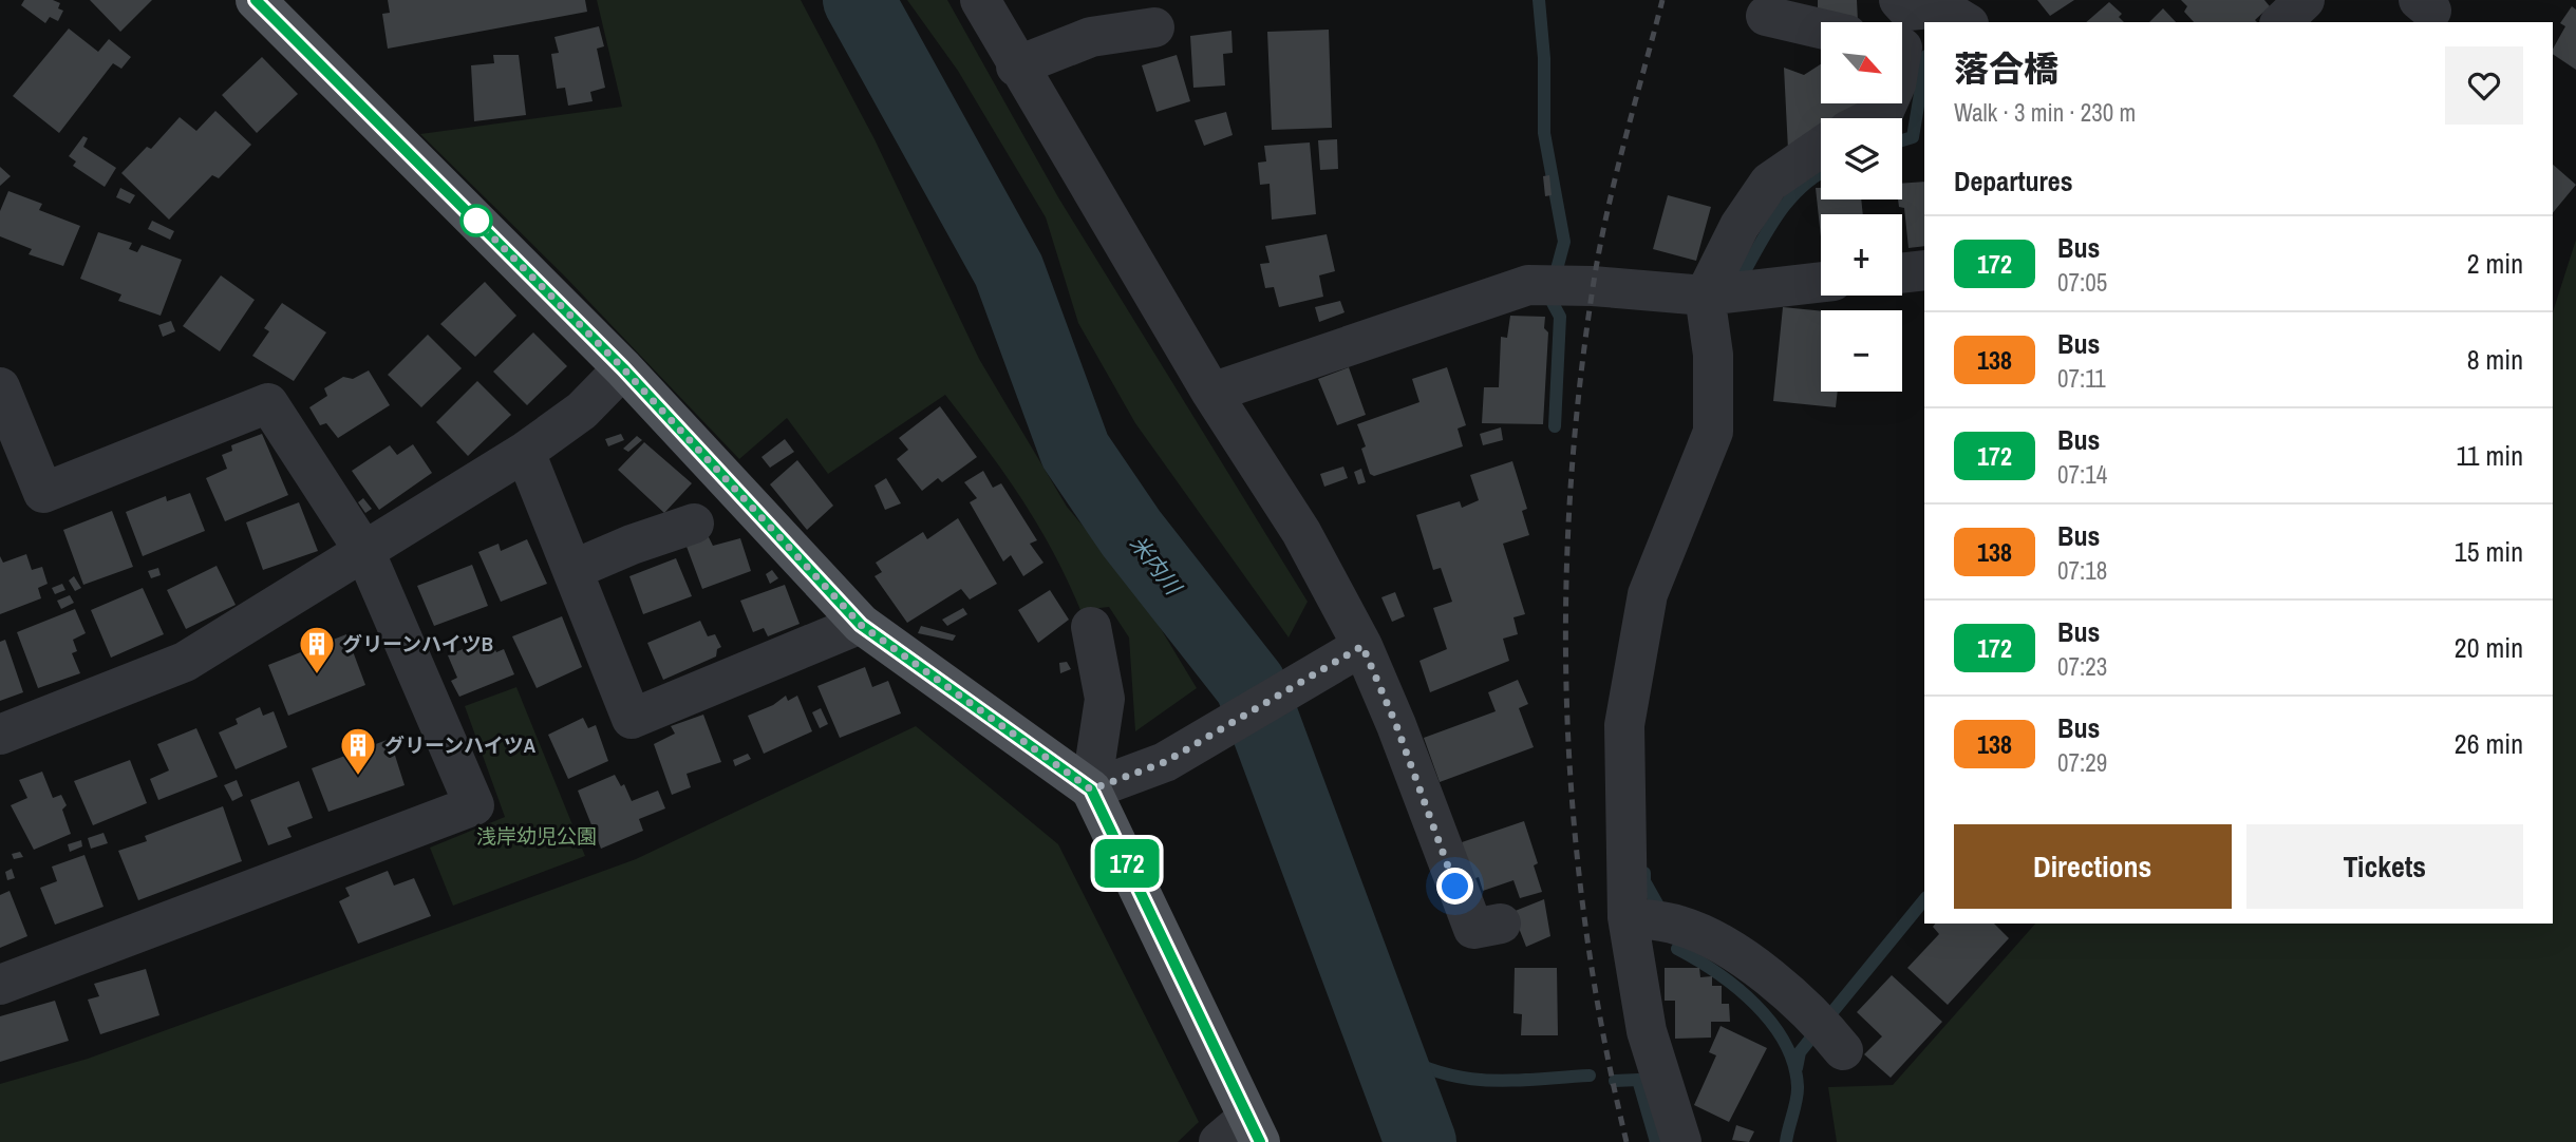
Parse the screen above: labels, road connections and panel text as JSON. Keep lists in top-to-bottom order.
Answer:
{
  "water": ["米内川"],
  "parks": ["浅岸幼児公園"],
  "places": {
    "building": ["グリーンハイツB", "グリーンハイツA"]
  },
  "lines": ["bus line 172"],
  "north": "bottom right",
  "page": {
    "on_map": "172",
    "map_buttons": ["+", "−"],
    "heading": [
      ["落合橋", "Walk · 3 min · 230 m"],
      "Departures"
    ],
    "list": [
      {
        "mark": "172",
        "name": "Bus",
        "note": "07:05",
        "value": "2 min"
      },
      {
        "mark": "138",
        "name": "Bus",
        "note": "07:11",
        "value": "8 min"
      },
      {
        "mark": "172",
        "name": "Bus",
        "note": "07:14",
        "value": "11 min"
      },
      {
        "mark": "138",
        "name": "Bus",
        "note": "07:18",
        "value": "15 min"
      },
      {
        "mark": "172",
        "name": "Bus",
        "note": "07:23",
        "value": "20 min"
      },
      {
        "mark": "138",
        "name": "Bus",
        "note": "07:29",
        "value": "26 min"
      }
    ],
    "buttons": ["Directions", "Tickets"]
  }
}
